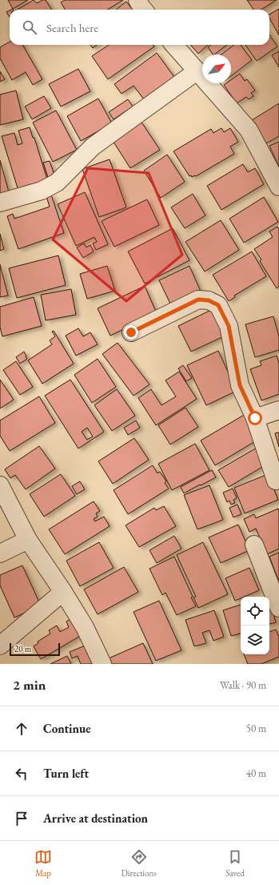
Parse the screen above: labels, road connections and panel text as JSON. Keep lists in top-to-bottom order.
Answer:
{
  "scale_bar": "20 m",
  "north": "top right",
  "page": {
    "search": "Search here",
    "scale": "20 m",
    "heading": ["2 min", "Walk · 90 m"],
    "list": [
      ["Continue", "50 m"],
      ["Turn left", "40 m"],
      "Arrive at destination"
    ],
    "nav": ["Map", "Directions", "Saved"]
  }
}
